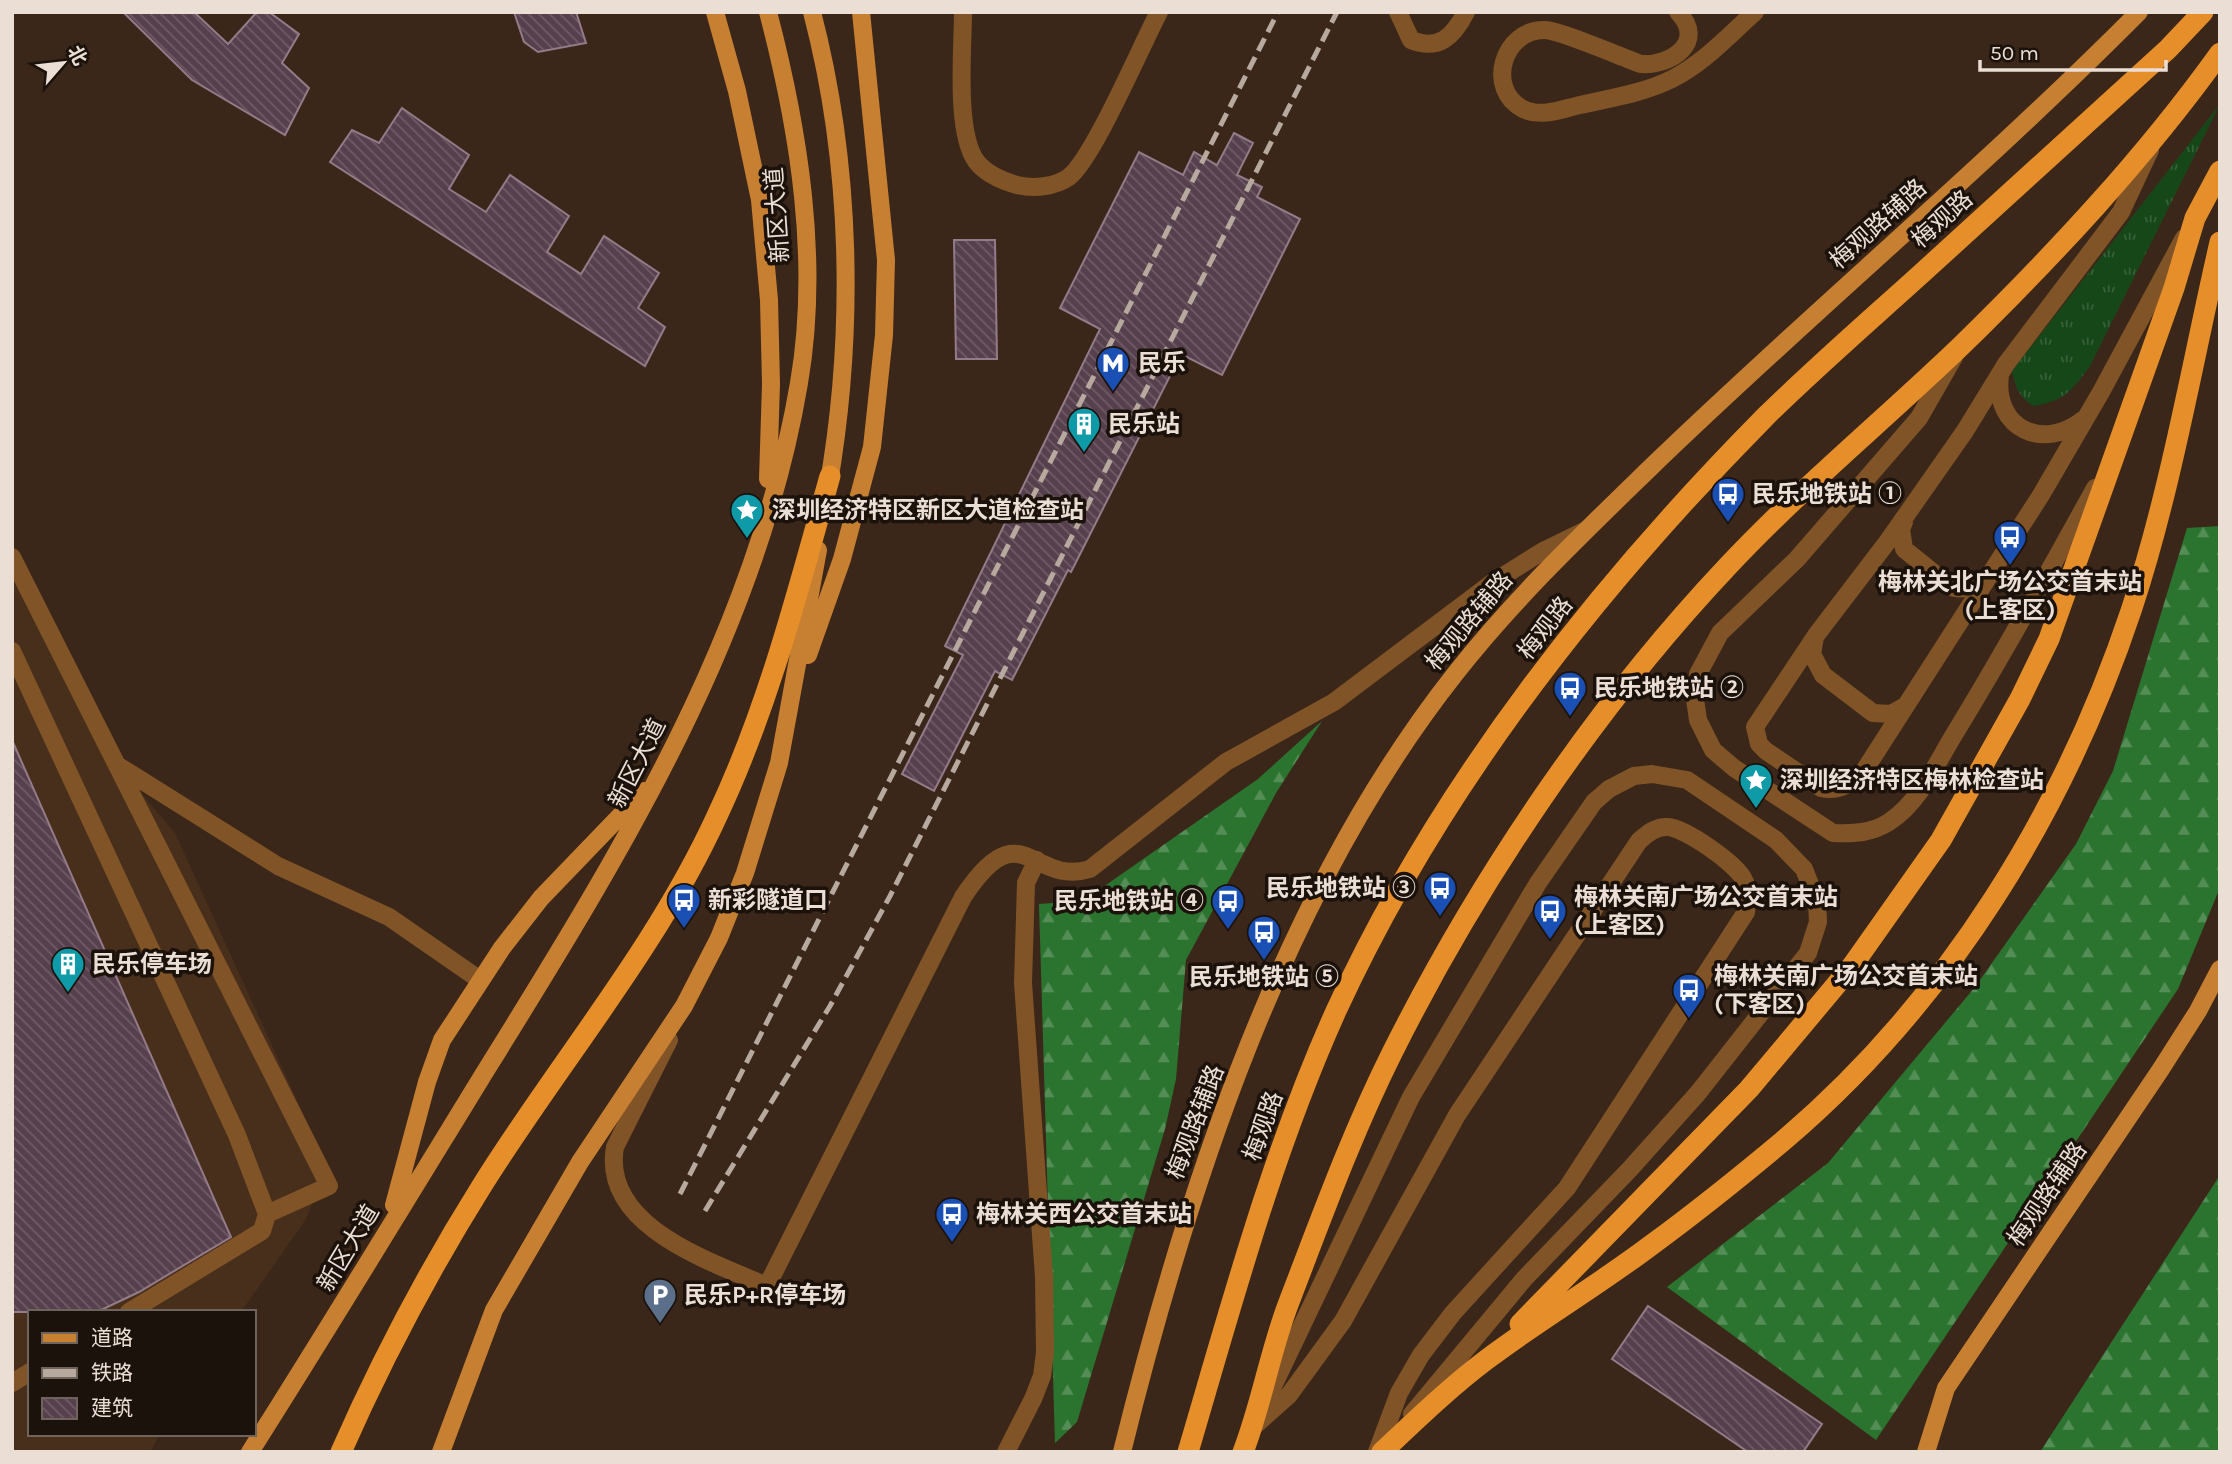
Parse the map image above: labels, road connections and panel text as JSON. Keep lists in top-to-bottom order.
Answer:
{
  "streets": {
    "highway": ["梅观路"],
    "main road": ["新区大道", "梅观路辅路"]
  },
  "places": {
    "metro station": ["民乐"],
    "building": ["民乐站", "民乐停车场"],
    "bus stop": [
      "民乐地铁站 ①",
      "梅林关北广场公交首末站 (上客区)",
      "民乐地铁站 ②",
      "民乐地铁站 ③",
      "新彩隧道口",
      "民乐地铁站 ④",
      "梅林关南广场公交首末站 (上客区)",
      "民乐地铁站 ⑤",
      "梅林关南广场公交首末站 (下客区)",
      "梅林关西公交首末站"
    ],
    "place": ["深圳经济特区新区大道检查站", "深圳经济特区梅林检查站"],
    "parking": ["民乐P+R停车场"]
  },
  "legend": ["道路", "铁路", "建筑"],
  "scale_bar": "50 m",
  "north": "top right"
}
